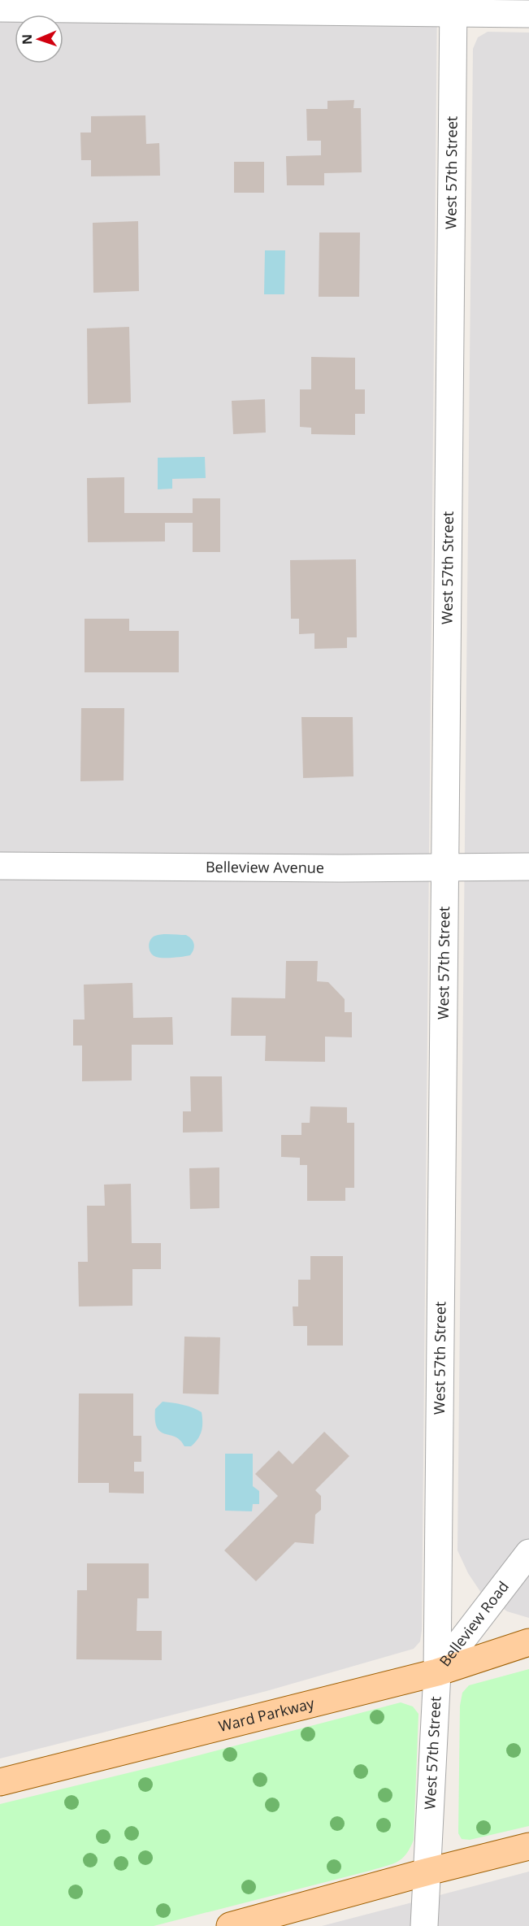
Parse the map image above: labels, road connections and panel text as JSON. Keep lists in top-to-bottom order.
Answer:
{
  "streets": {
    "main road": ["Ward Parkway"],
    "street": ["West 57th Street", "Belleview Avenue", "Belleview Road"]
  },
  "crossings": [
    ["West 57th Street", "Belleview Avenue"],
    ["West 57th Street", "Belleview Road"],
    ["West 57th Street", "Ward Parkway"],
    ["Belleview Road", "Ward Parkway"]
  ],
  "north": "left"
}
